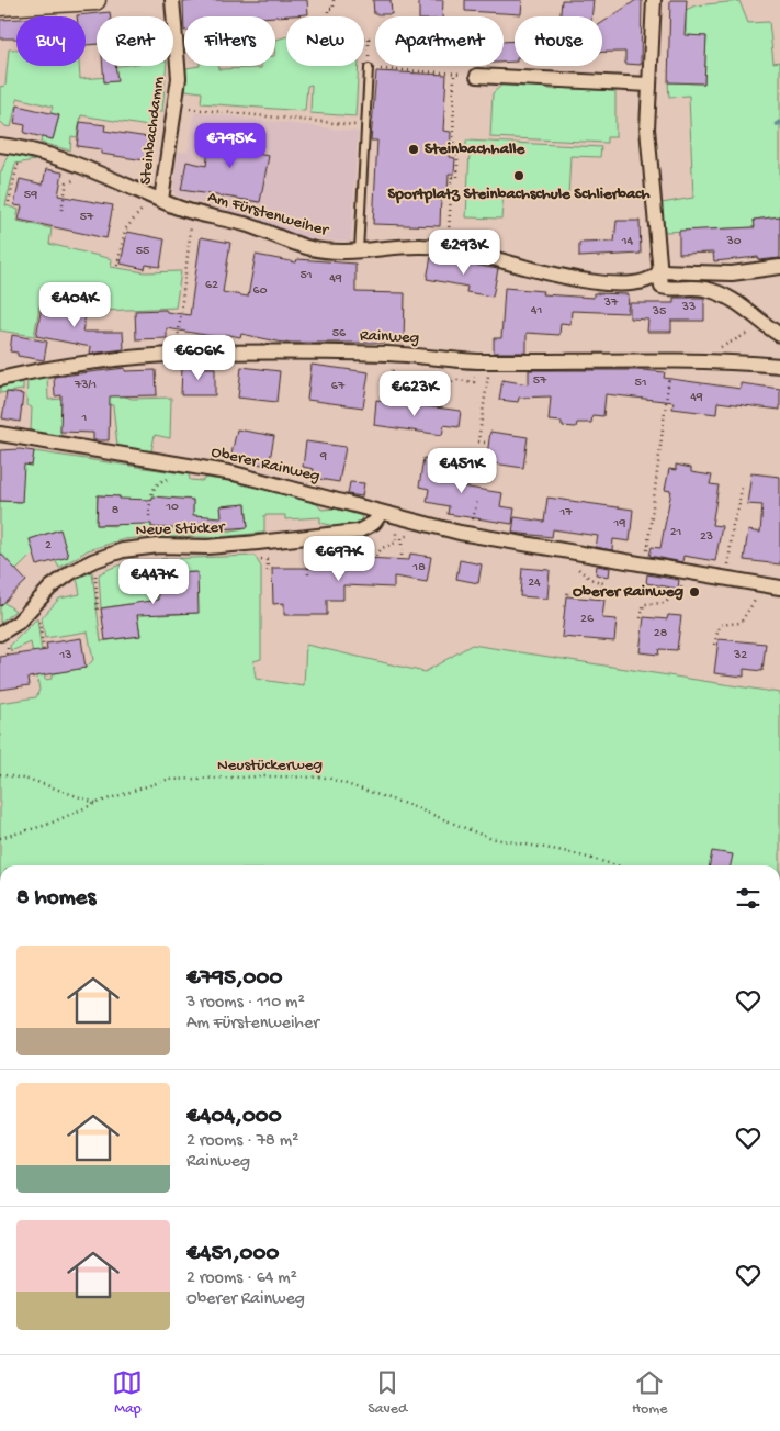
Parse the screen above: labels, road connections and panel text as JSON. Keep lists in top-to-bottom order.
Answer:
{
  "streets": {
    "street": [
      "Steinbachdamm",
      "Am Fürstenweiher",
      "Rainweg",
      "Oberer Rainweg",
      "Neue Stücker"
    ],
    "path": ["Neustückerweg"]
  },
  "crossings": [
    ["Steinbachdamm", "Am Fürstenweiher"],
    ["Oberer Rainweg", "Neue Stücker"]
  ],
  "places": ["Steinbachhalle", "Sportplatz Steinbachschule Schlierbach", "Oberer Rainweg"],
  "house_numbers": [
    "59",
    "57",
    "14",
    "30",
    "55",
    "51",
    "49",
    "62",
    "60",
    "37",
    "33",
    "41",
    "35",
    "56",
    "57",
    "51",
    "73/1",
    "67",
    "49",
    "1",
    "9",
    "10",
    "8",
    "17",
    "19",
    "21",
    "23",
    "2",
    "18",
    "24",
    "26",
    "28",
    "13",
    "32"
  ],
  "page": {
    "chip": [
      "Buy",
      "Rent",
      "Filters",
      "New",
      "Apartment",
      "House"
    ],
    "price": [
      "€795K",
      "€293K",
      "€404K",
      "€606K",
      "€623K",
      "€451K",
      "€697K",
      "€447K"
    ],
    "heading": "8 homes",
    "list": [
      {
        "name": "€795,000",
        "note": "3 rooms · 110 m² · Am Fürstenweiher"
      },
      {
        "name": "€404,000",
        "note": "2 rooms · 78 m² · Rainweg"
      },
      {
        "name": "€451,000",
        "note": "2 rooms · 64 m² · Oberer Rainweg"
      }
    ],
    "tabs": ["Map", "Saved", "Home"]
  }
}
